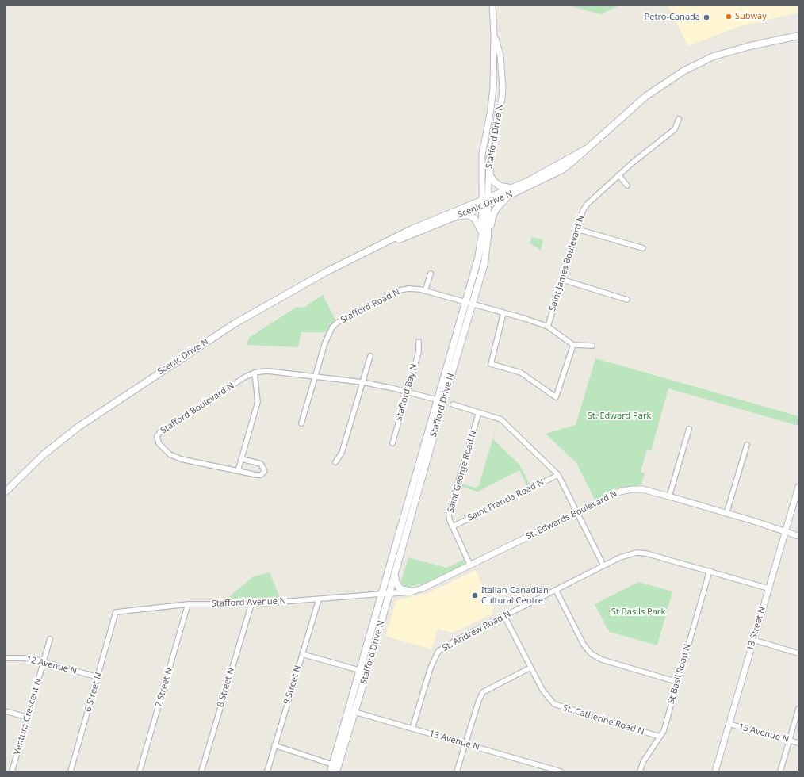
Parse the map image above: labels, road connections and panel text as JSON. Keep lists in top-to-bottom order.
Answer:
{
  "streets": {
    "main road": ["Stafford Drive N", "Scenic Drive N"],
    "street": [
      "Saint James Boulevard N",
      "Stafford Road N",
      "Stafford Bay N",
      "Stafford Boulevard N",
      "Saint George Road N",
      "Saint Francis Road N",
      "St. Edwards Boulevard N",
      "Stafford Avenue N",
      "13 Street N",
      "St. Andrew Road N",
      "12 Avenue N",
      "St Basil Road N",
      "9 Street N",
      "7 Street N",
      "8 Street N",
      "6 Street N",
      "Ventura Crescent N",
      "St. Catherine Road N",
      "15 Avenue N",
      "13 Avenue N"
    ]
  },
  "crossings": [
    ["Stafford Drive N", "Scenic Drive N"],
    ["Stafford Drive N", "Stafford Road N"],
    ["Stafford Drive N", "Stafford Boulevard N"],
    ["Stafford Drive N", "St. Edwards Boulevard N"],
    ["Stafford Drive N", "Stafford Avenue N"],
    ["Stafford Drive N", "13 Avenue N"],
    ["Stafford Road N", "Stafford Boulevard N"],
    ["Stafford Bay N", "Stafford Boulevard N"],
    ["Saint George Road N", "Saint Francis Road N"],
    ["Saint George Road N", "St. Edwards Boulevard N"],
    ["St. Edwards Boulevard N", "Stafford Avenue N"],
    ["St. Edwards Boulevard N", "13 Street N"],
    ["Stafford Avenue N", "9 Street N"],
    ["Stafford Avenue N", "7 Street N"],
    ["Stafford Avenue N", "8 Street N"],
    ["Stafford Avenue N", "6 Street N"],
    ["13 Street N", "St. Andrew Road N"],
    ["13 Street N", "15 Avenue N"],
    ["St. Andrew Road N", "St Basil Road N"],
    ["St. Andrew Road N", "St. Catherine Road N"],
    ["St. Andrew Road N", "13 Avenue N"],
    ["12 Avenue N", "6 Street N"],
    ["12 Avenue N", "Ventura Crescent N"],
    ["St Basil Road N", "St. Catherine Road N"]
  ],
  "parks": ["St. Edward Park", "St Basils Park"],
  "places": ["Subway", "Petro-Canada", "Italian-Canadian Cultural Centre"]
}
